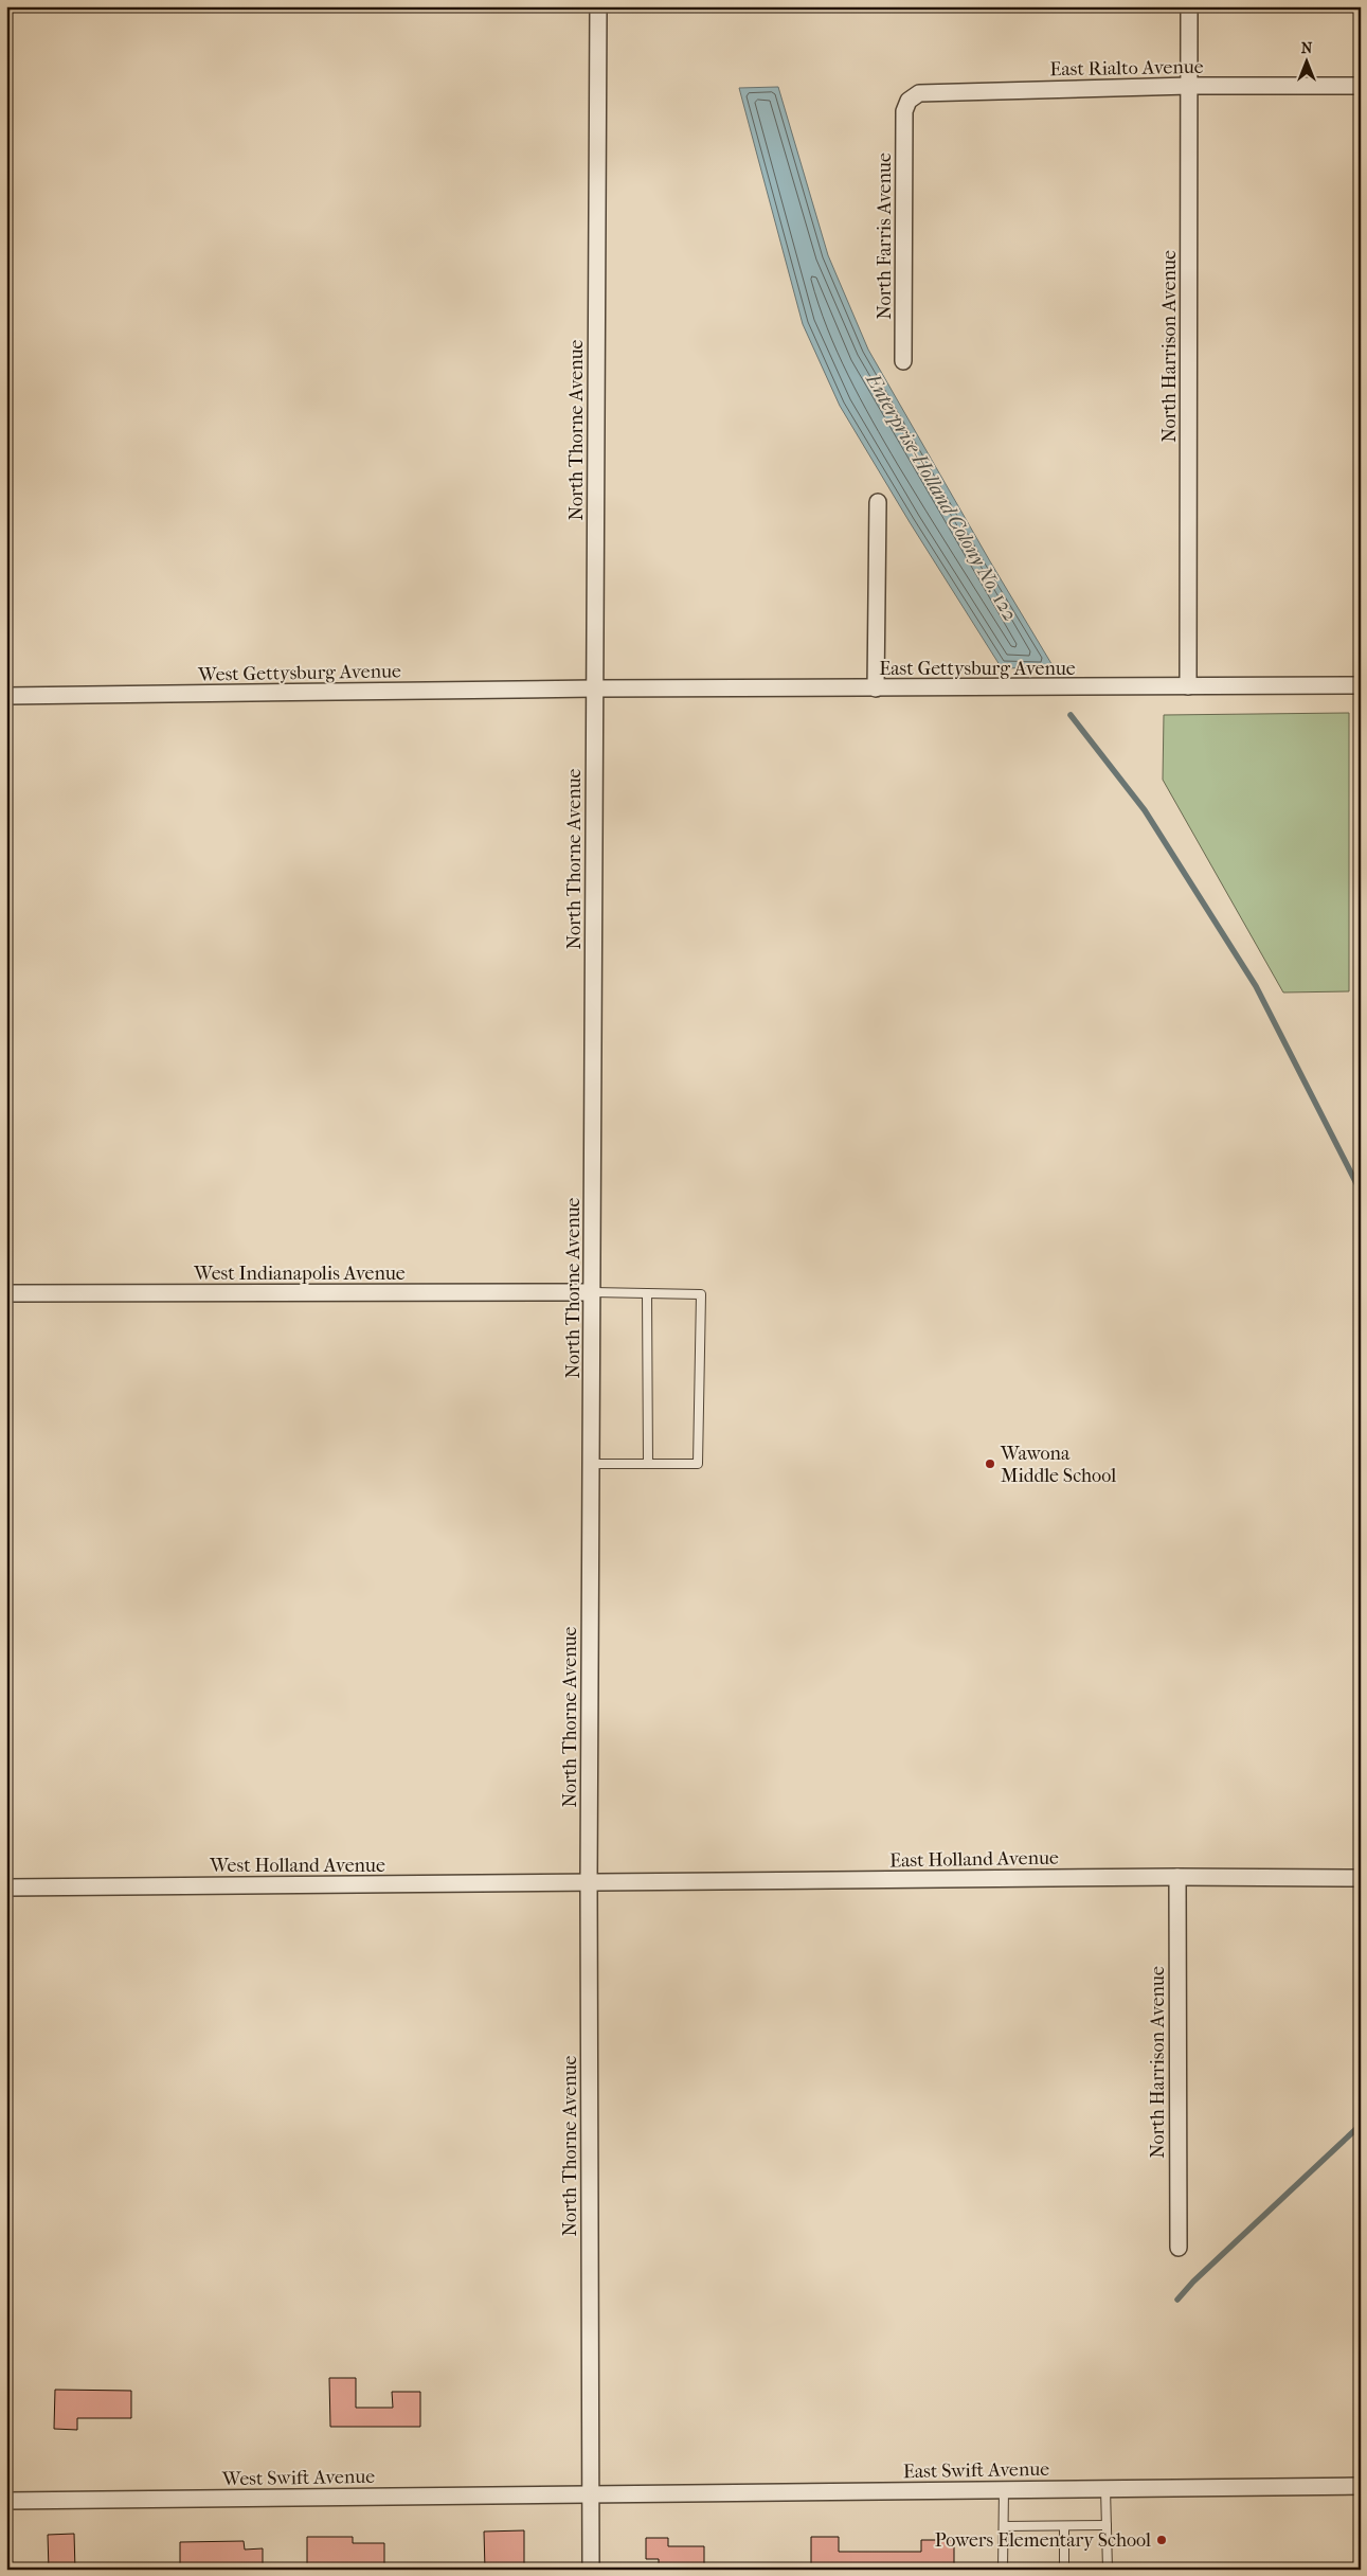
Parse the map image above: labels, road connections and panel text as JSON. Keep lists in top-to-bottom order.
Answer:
{
  "streets": {
    "street": [
      "East Rialto Avenue",
      "North Farris Avenue",
      "North Harrison Avenue",
      "North Thorne Avenue",
      "East Gettysburg Avenue",
      "West Gettysburg Avenue",
      "West Indianapolis Avenue",
      "East Holland Avenue",
      "West Holland Avenue",
      "East Swift Avenue",
      "West Swift Avenue"
    ]
  },
  "crossings": [
    ["East Rialto Avenue", "North Farris Avenue"],
    ["East Rialto Avenue", "North Harrison Avenue"],
    ["North Harrison Avenue", "East Gettysburg Avenue"],
    ["North Harrison Avenue", "East Holland Avenue"],
    ["North Thorne Avenue", "East Gettysburg Avenue"],
    ["North Thorne Avenue", "West Gettysburg Avenue"],
    ["North Thorne Avenue", "West Indianapolis Avenue"],
    ["North Thorne Avenue", "East Holland Avenue"],
    ["North Thorne Avenue", "West Holland Avenue"],
    ["North Thorne Avenue", "East Swift Avenue"],
    ["North Thorne Avenue", "West Swift Avenue"],
    ["East Gettysburg Avenue", "West Gettysburg Avenue"],
    ["East Holland Avenue", "West Holland Avenue"],
    ["East Swift Avenue", "West Swift Avenue"]
  ],
  "water": ["Enterprise-Holland Colony No. 122"],
  "places": ["Wawona Middle School", "Powers Elementary School"],
  "north": "top"
}
